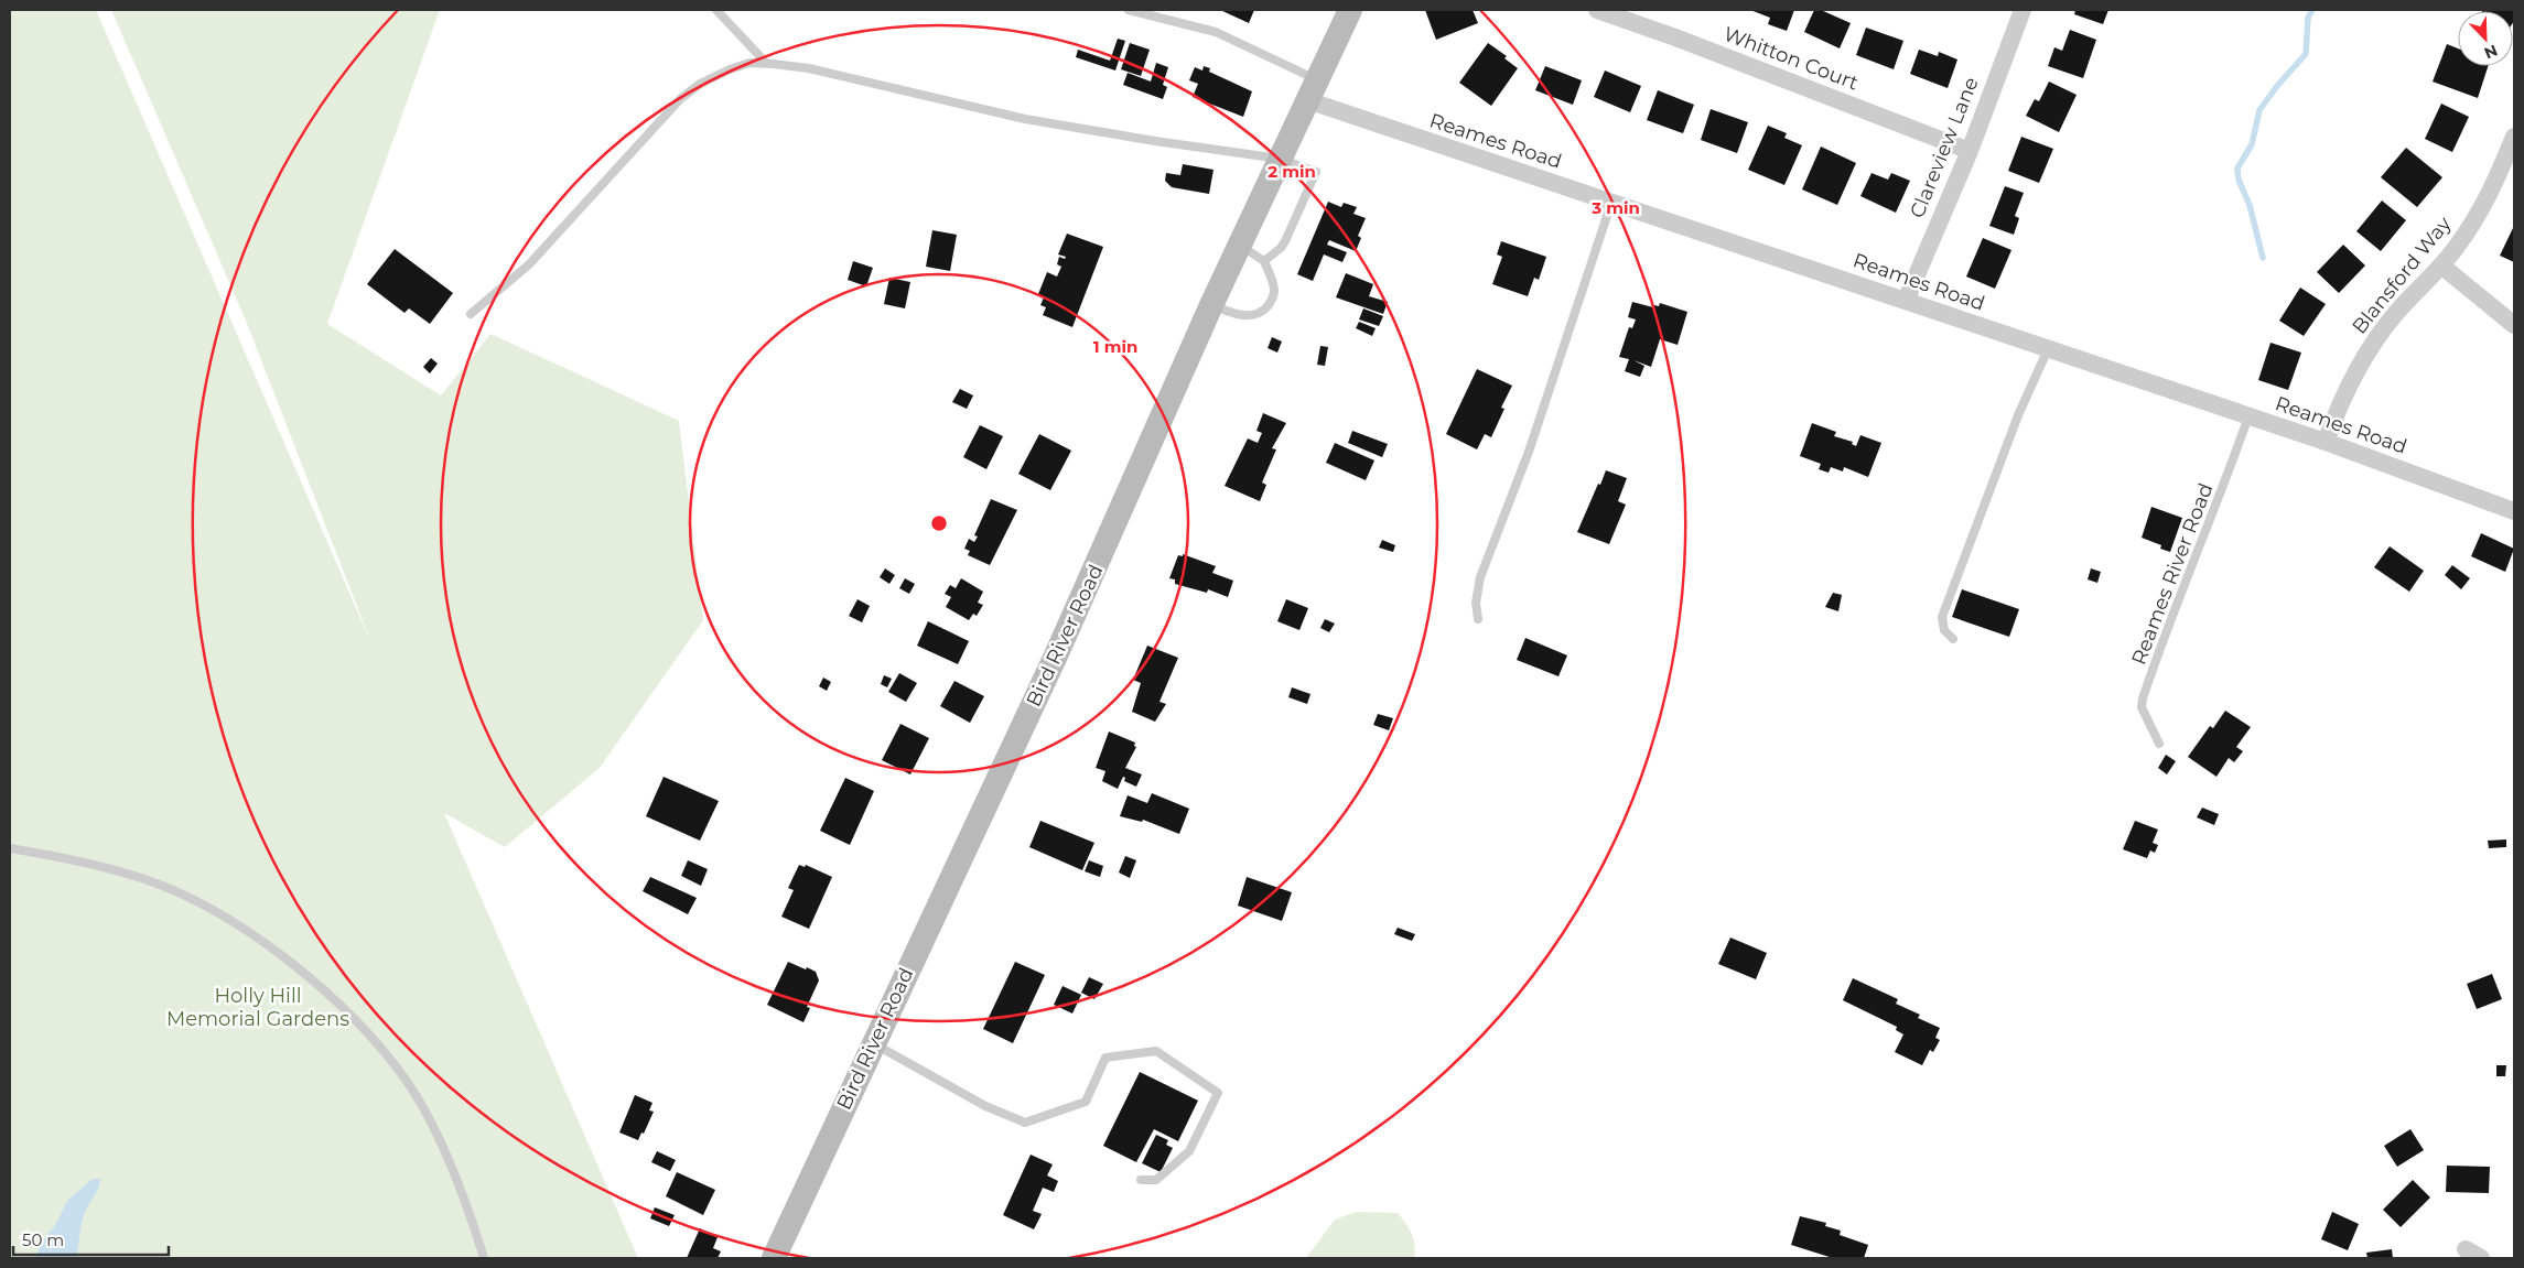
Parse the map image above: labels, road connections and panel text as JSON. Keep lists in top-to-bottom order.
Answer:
{
  "streets": {
    "street": [
      "Whitton Court",
      "Reames Road",
      "Clareview Lane",
      "Blansford Way",
      "Bird River Road"
    ],
    "lane": ["Reames River Road"]
  },
  "crossings": [
    ["Whitton Court", "Clareview Lane"],
    ["Reames Road", "Clareview Lane"],
    ["Reames Road", "Blansford Way"],
    ["Reames Road", "Reames River Road"],
    ["Reames Road", "Bird River Road"]
  ],
  "parks": ["Holly Hill Memorial Gardens"],
  "scale_bar": "50 m",
  "north": "bottom right",
  "rings": ["2 min", "3 min", "1 min"]
}
